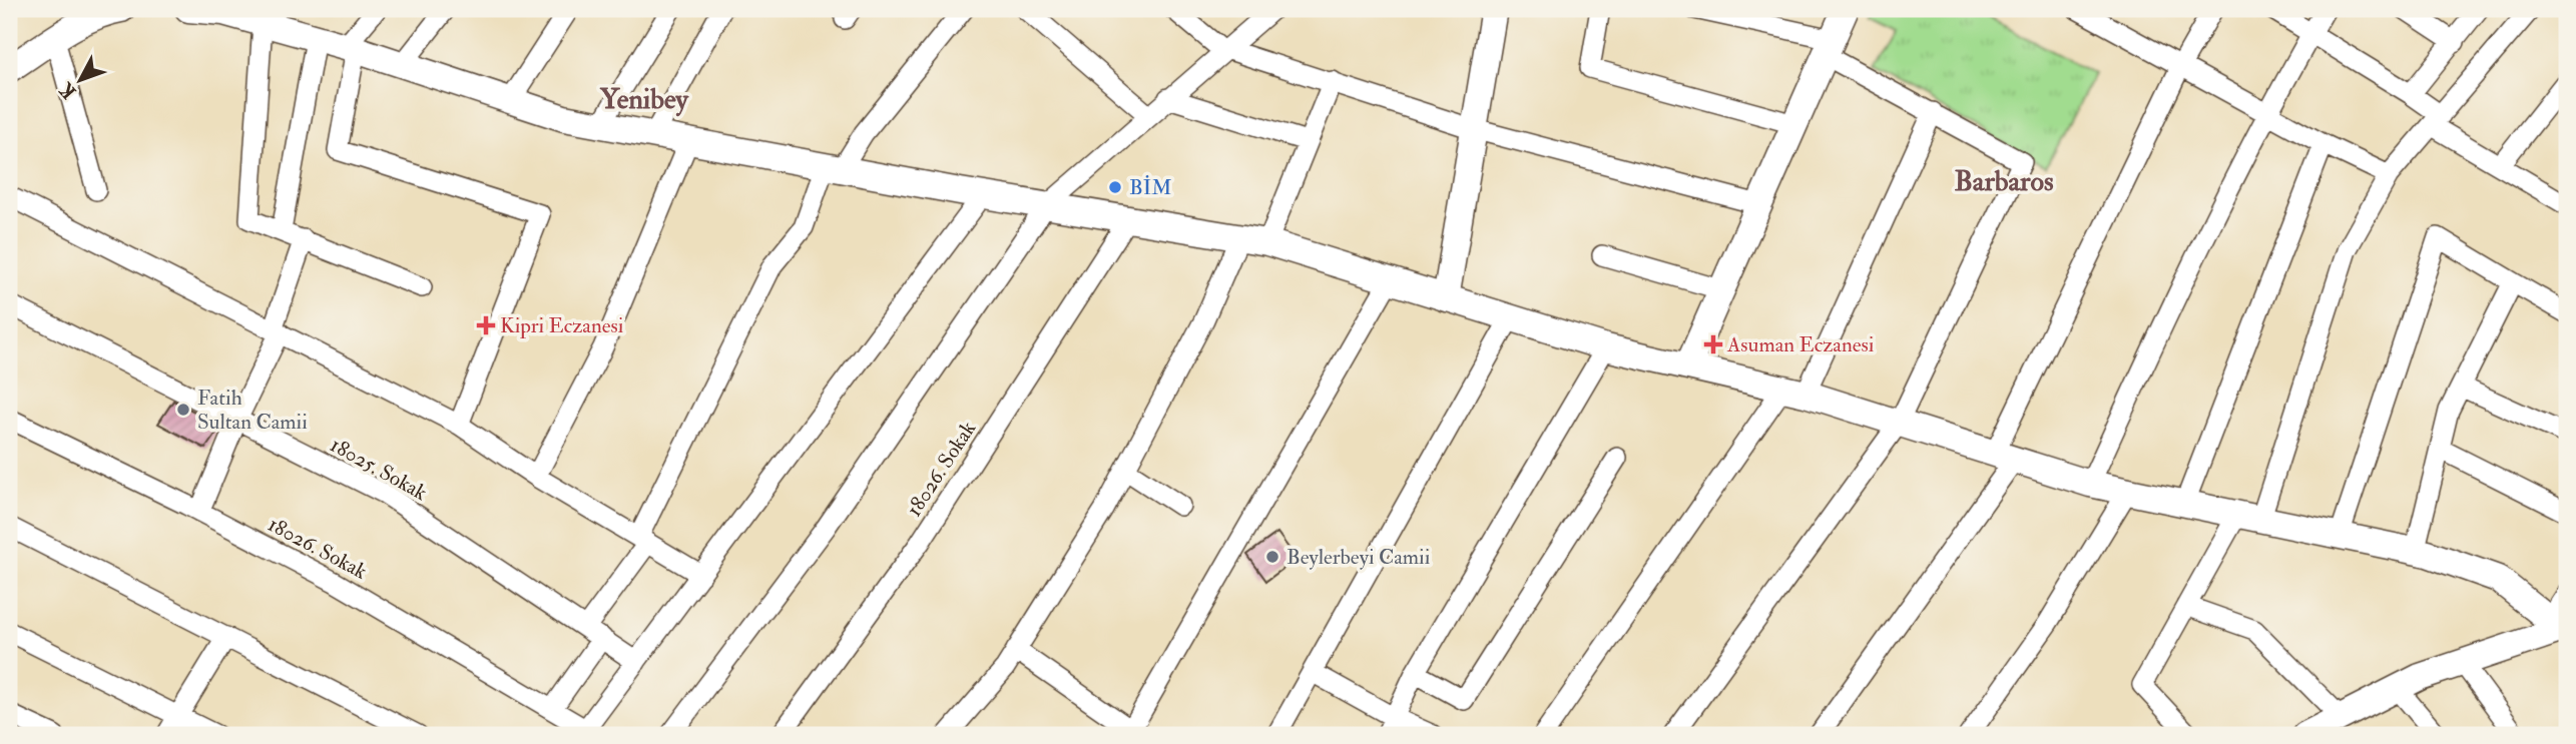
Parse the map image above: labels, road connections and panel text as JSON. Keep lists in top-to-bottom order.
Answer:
{
  "streets": {
    "street": ["18025. Sokak", "18026. Sokak"]
  },
  "districts": ["Yenibey", "Barbaros"],
  "places": {
    "other": ["BİM", "Fatih Sultan Camii", "Beylerbeyi Camii"],
    "health": ["Kipri Eczanesi", "Asuman Eczanesi"]
  },
  "north": "bottom left"
}
